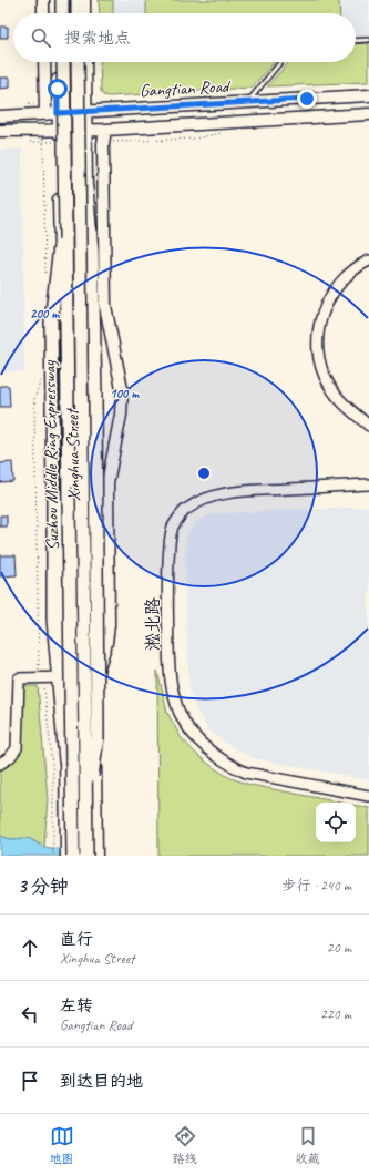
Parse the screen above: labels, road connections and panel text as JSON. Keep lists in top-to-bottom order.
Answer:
{
  "streets": {
    "highway": ["Suzhou Middle Ring Expressway"],
    "main road": ["Gangtian Road", "Xinghua Street"],
    "street": ["淞北路"]
  },
  "crossings": [
    ["Gangtian Road", "Xinghua Street"],
    ["Suzhou Middle Ring Expressway", "Xinghua Street"]
  ],
  "page": {
    "search": "搜索地点",
    "heading": ["3 分钟", "步行 · 240 m"],
    "list": [
      ["直行", "Xinghua Street", "20 m"],
      ["左转", "Gangtian Road", "220 m"],
      "到达目的地"
    ],
    "nav": ["地图", "路线", "收藏"]
  },
  "rings": ["200 m", "100 m"]
}
